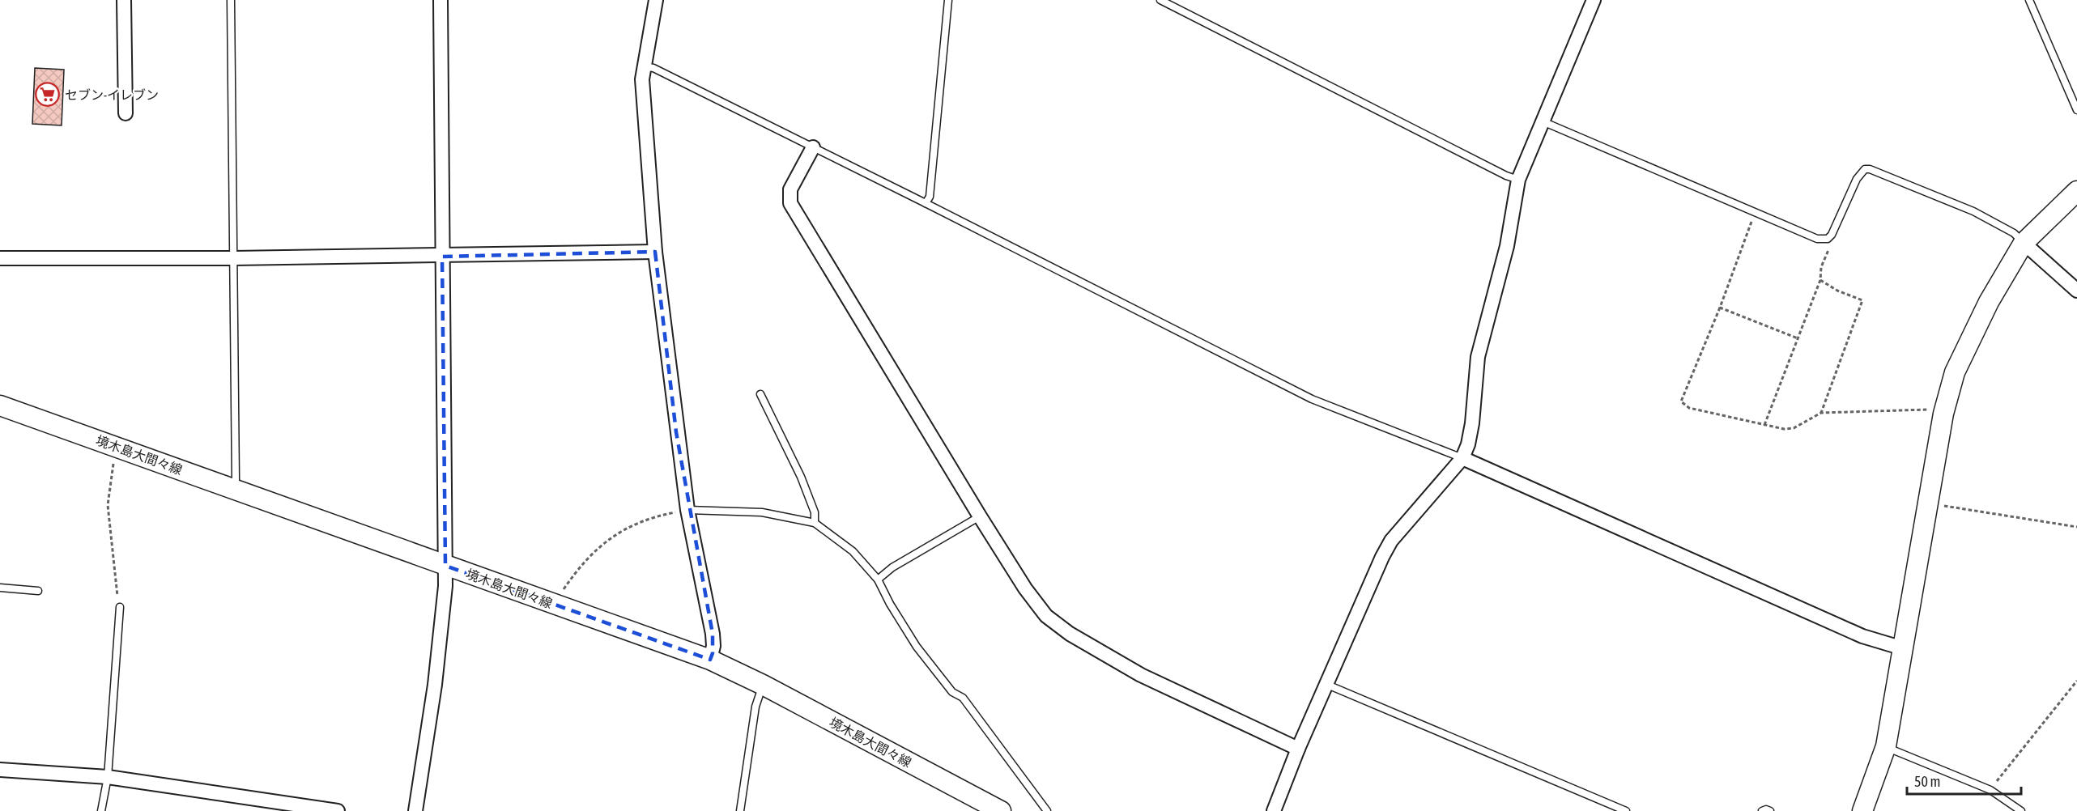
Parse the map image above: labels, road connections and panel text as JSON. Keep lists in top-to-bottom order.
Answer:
{
  "streets": {
    "main road": ["境木島大間々線"]
  },
  "places": {
    "supermarket": ["セブン-イレブン"]
  },
  "scale_bar": "50 m"
}
